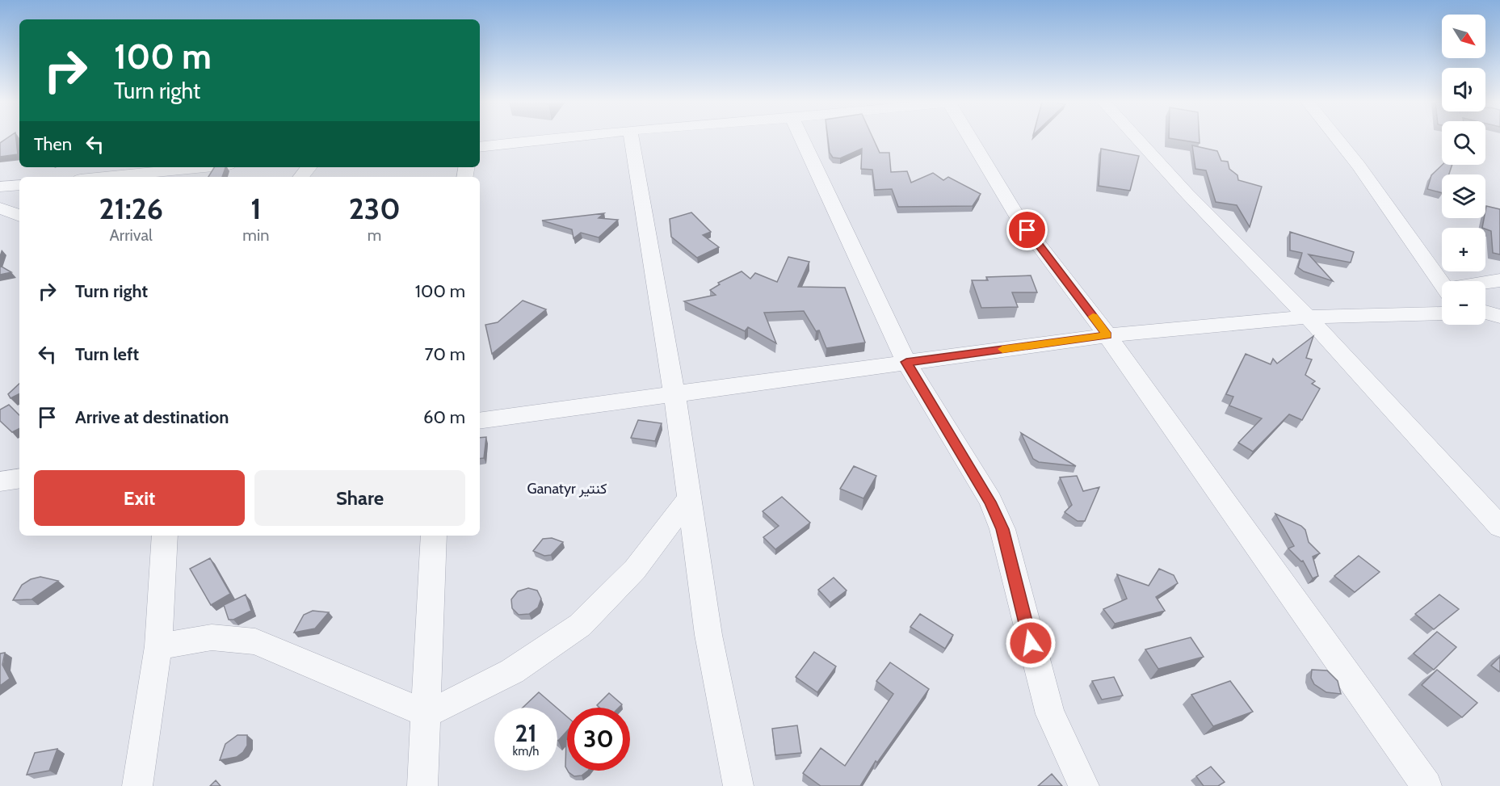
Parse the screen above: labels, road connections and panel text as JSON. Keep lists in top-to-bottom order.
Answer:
{
  "districts": ["Ganatyr كنتير"],
  "north": "bottom right",
  "page": {
    "map_buttons": ["+", "−"],
    "turn": ["100 m", "Turn right"],
    "then": "Then",
    "eta": [
      "21:26",
      "Arrival",
      "1",
      "min",
      "230",
      "m"
    ],
    "list": [
      {
        "name": "Turn right",
        "value": "100 m"
      },
      {
        "name": "Turn left",
        "value": "70 m"
      },
      {
        "name": "Arrive at destination",
        "value": "60 m"
      }
    ],
    "buttons": ["Exit", "Share"],
    "speed": "21 km/h",
    "limit": "30"
  }
}
